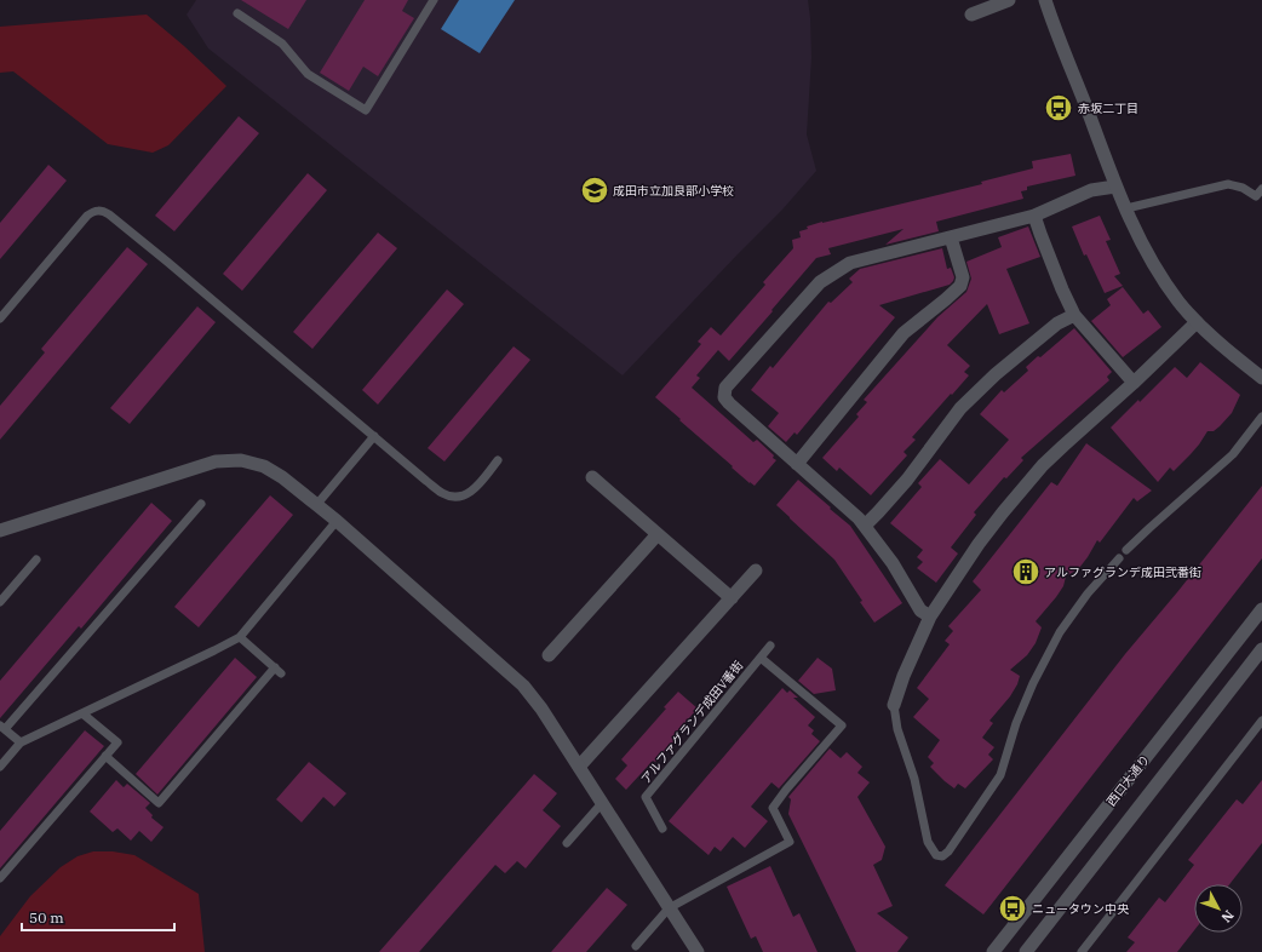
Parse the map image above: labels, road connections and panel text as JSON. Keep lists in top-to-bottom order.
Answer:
{
  "streets": {
    "street": ["西口大通り"],
    "lane": ["アルファグランデ成田V番街"]
  },
  "places": {
    "bus stop": ["赤坂二丁目", "ニュータウン中央"],
    "school or university": ["成田市立加良部小学校"],
    "building": ["アルファグランデ成田弐番街"]
  },
  "scale_bar": "50 m",
  "north": "bottom right"
}
